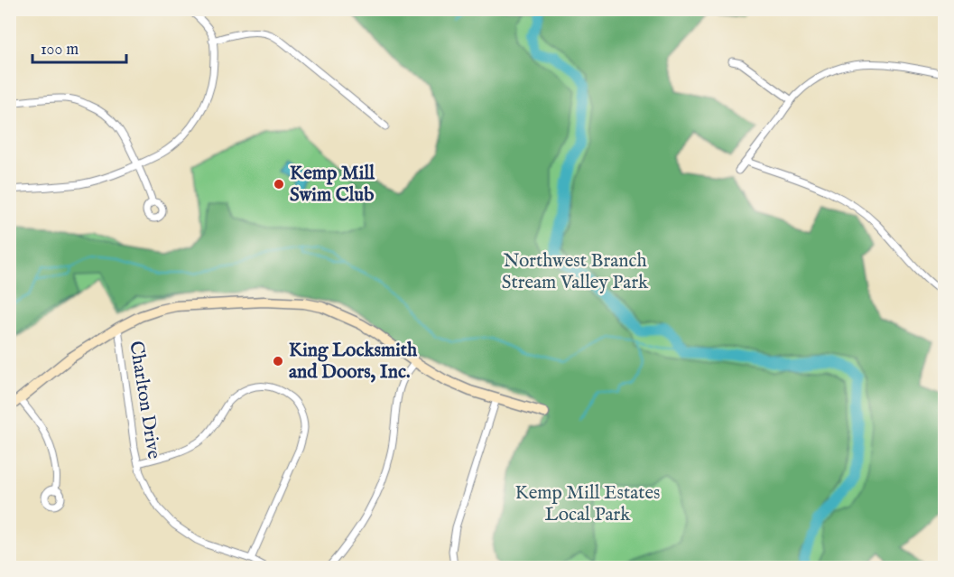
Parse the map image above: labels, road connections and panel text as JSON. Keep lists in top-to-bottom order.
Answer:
{
  "streets": {
    "street": ["Charlton Drive"]
  },
  "parks": ["Northwest Branch Stream Valley Park", "Kemp Mill Estates Local Park"],
  "places": ["Kemp Mill Swim Club", "King Locksmith and Doors, Inc."],
  "scale_bar": "100 m"
}
